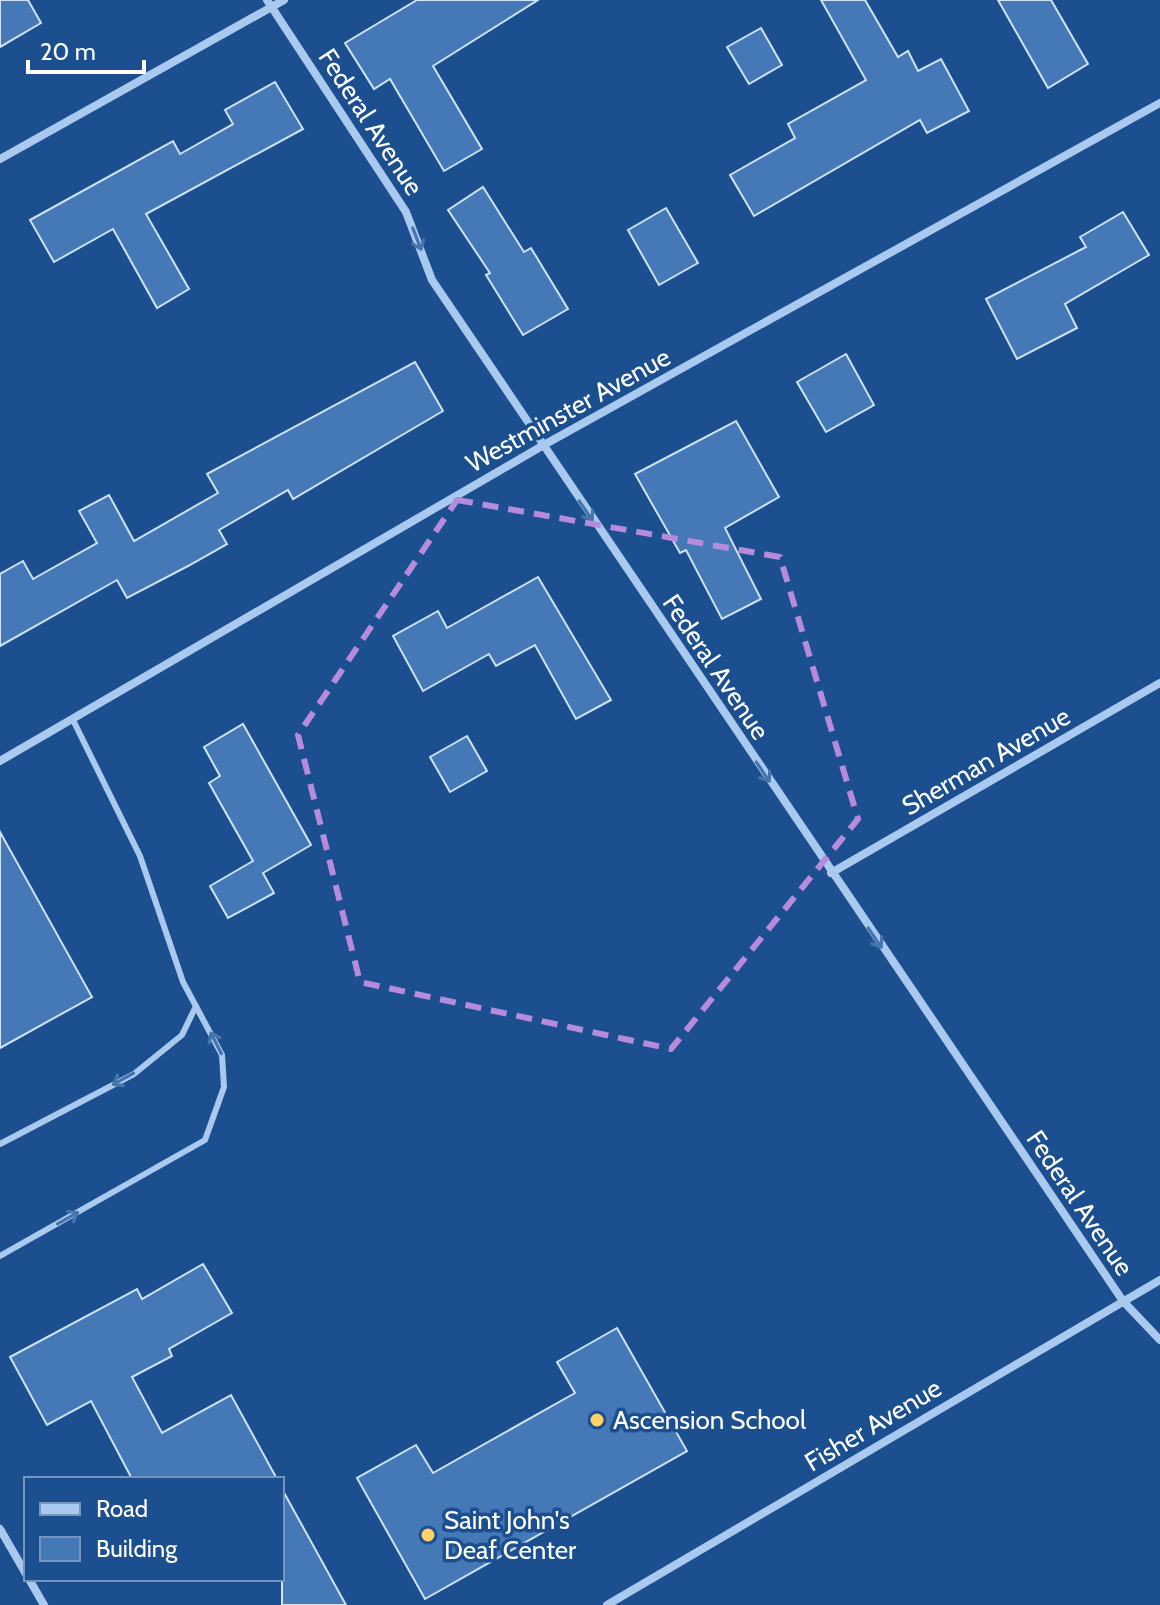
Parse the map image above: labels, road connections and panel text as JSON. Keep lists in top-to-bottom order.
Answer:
{
  "streets": {
    "street": [
      "Federal Avenue",
      "Westminster Avenue",
      "Sherman Avenue",
      "Fisher Avenue"
    ]
  },
  "crossings": [
    ["Federal Avenue", "Westminster Avenue"],
    ["Federal Avenue", "Sherman Avenue"],
    ["Federal Avenue", "Fisher Avenue"]
  ],
  "one_way": ["Federal Avenue"],
  "places": ["Ascension School", "Saint John's Deaf Center"],
  "legend": ["Road", "Building"],
  "scale_bar": "20 m"
}
